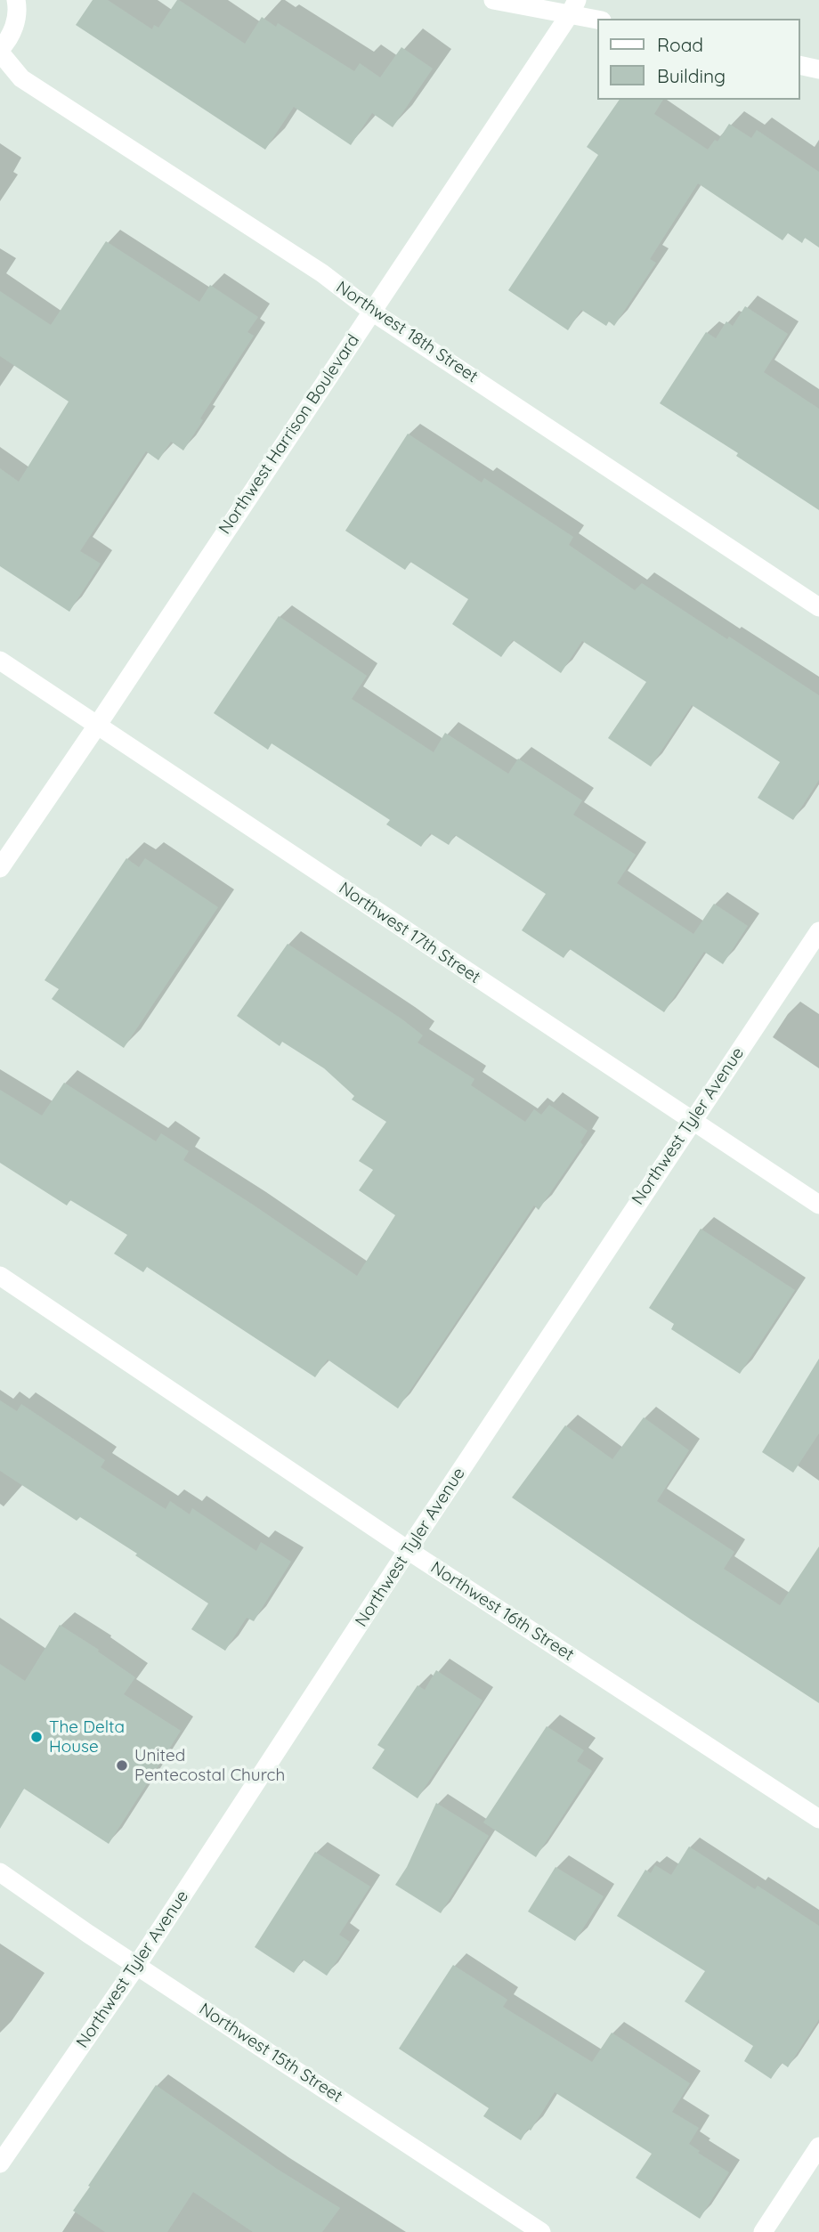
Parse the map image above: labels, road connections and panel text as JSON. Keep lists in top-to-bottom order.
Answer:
{
  "streets": {
    "street": [
      "Northwest 18th Street",
      "Northwest Harrison Boulevard",
      "Northwest 17th Street",
      "Northwest Tyler Avenue",
      "Northwest 16th Street",
      "Northwest 15th Street"
    ]
  },
  "crossings": [
    ["Northwest 18th Street", "Northwest Harrison Boulevard"],
    ["Northwest Harrison Boulevard", "Northwest 17th Street"],
    ["Northwest 17th Street", "Northwest Tyler Avenue"],
    ["Northwest Tyler Avenue", "Northwest 16th Street"],
    ["Northwest Tyler Avenue", "Northwest 15th Street"]
  ],
  "places": ["The Delta House", "United Pentecostal Church"],
  "legend": ["Road", "Building"]
}
